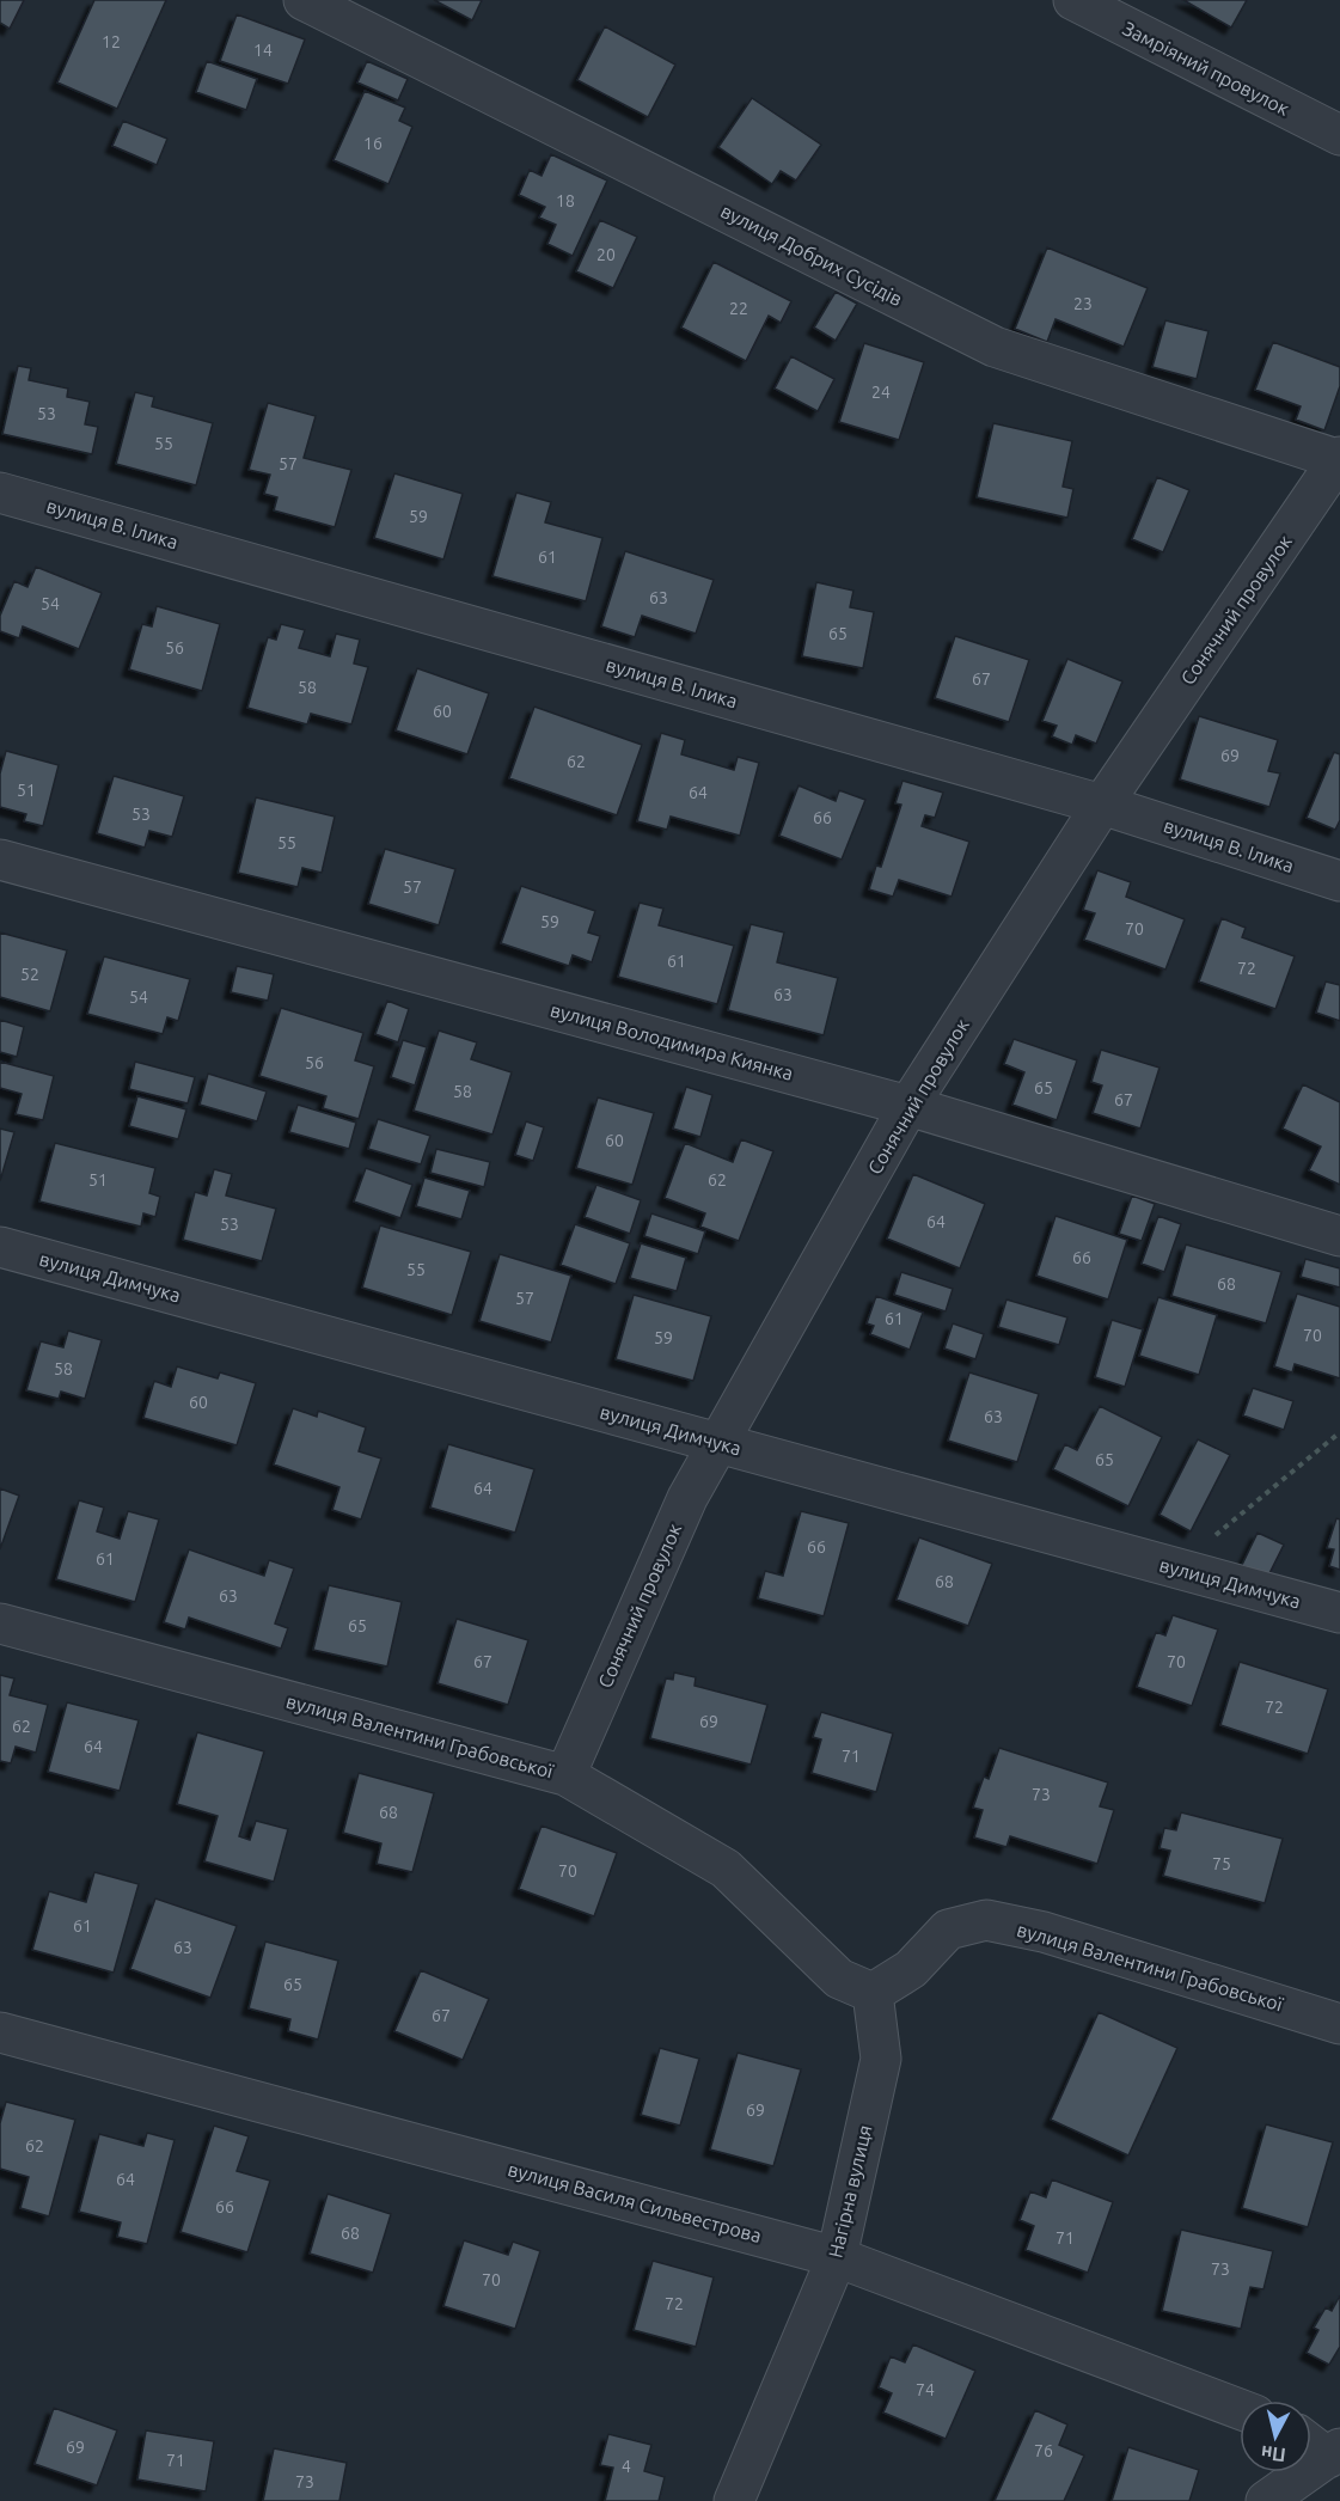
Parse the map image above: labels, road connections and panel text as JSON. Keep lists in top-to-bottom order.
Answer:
{
  "streets": {
    "street": [
      "Замріяний провулок",
      "вулиця Добрих Сусідів",
      "вулиця В. Ілика",
      "Сонячний провулок",
      "вулиця Володимира Киянка",
      "вулиця Димчука",
      "вулиця Валентини Грабовської",
      "Нагірна вулиця",
      "вулиця Василя Сильвестрова"
    ]
  },
  "crossings": [
    ["вулиця Добрих Сусідів", "Сонячний провулок"],
    ["вулиця В. Ілика", "Сонячний провулок"],
    ["Сонячний провулок", "вулиця Володимира Киянка"],
    ["Сонячний провулок", "вулиця Димчука"],
    ["Сонячний провулок", "вулиця Валентини Грабовської"],
    ["вулиця Валентини Грабовської", "Нагірна вулиця"],
    ["Нагірна вулиця", "вулиця Василя Сильвестрова"]
  ],
  "house_numbers": [
    "12",
    "14",
    "16",
    "18",
    "20",
    "23",
    "22",
    "24",
    "53",
    "55",
    "57",
    "59",
    "61",
    "63",
    "54",
    "65",
    "56",
    "67",
    "58",
    "60",
    "69",
    "62",
    "51",
    "64",
    "53",
    "66",
    "55",
    "57",
    "59",
    "70",
    "61",
    "72",
    "52",
    "63",
    "54",
    "56",
    "65",
    "58",
    "67",
    "60",
    "51",
    "62",
    "64",
    "53",
    "66",
    "55",
    "68",
    "57",
    "61",
    "70",
    "59",
    "58",
    "60",
    "63",
    "65",
    "64",
    "66",
    "61",
    "68",
    "63",
    "65",
    "67",
    "70",
    "72",
    "69",
    "62",
    "64",
    "71",
    "73",
    "68",
    "75",
    "70",
    "61",
    "63",
    "65",
    "67",
    "69",
    "62",
    "64",
    "66",
    "68",
    "71",
    "73",
    "70",
    "72",
    "74",
    "69",
    "76",
    "71",
    "4",
    "73"
  ],
  "north": "bottom"
}
